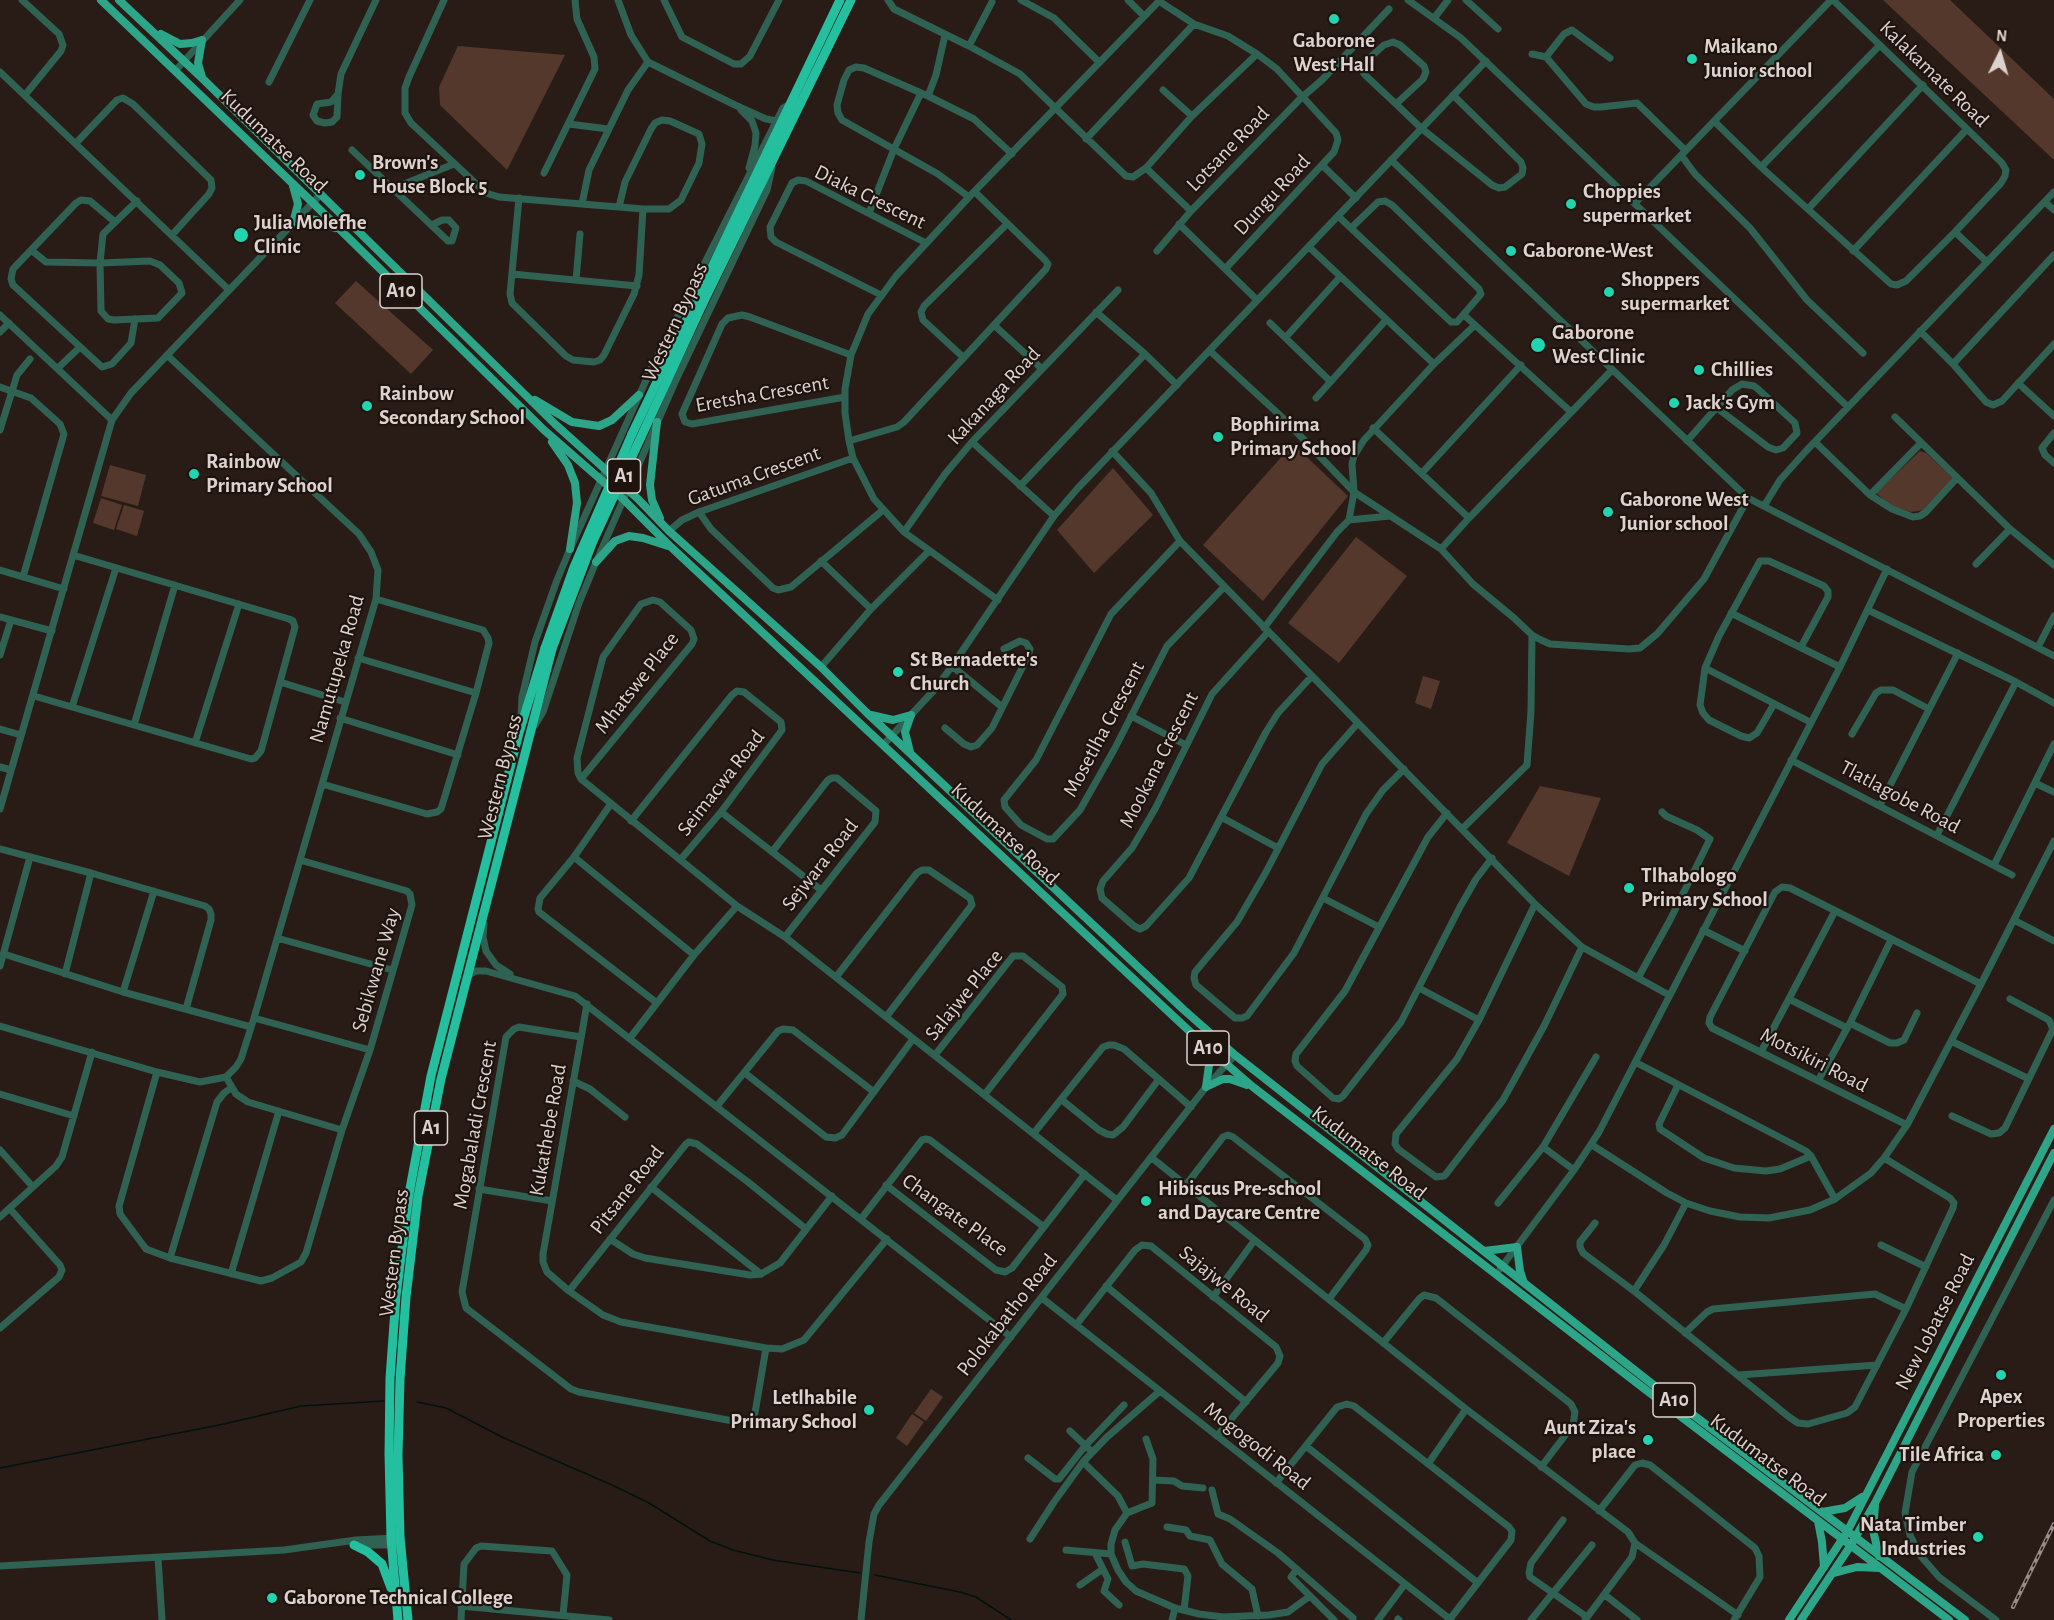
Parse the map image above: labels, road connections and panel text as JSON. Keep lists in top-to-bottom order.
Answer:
{
  "streets": {
    "highway": ["Western Bypass", "A1"],
    "main road": ["Kudumatse Road", "A10", "New Lobatse Road"],
    "street": [
      "Kalakamate Road",
      "Lotsane Road",
      "Dungu Road",
      "Diaka Crescent",
      "Eretsha Crescent",
      "Kakanaga Road",
      "Gatuma Crescent",
      "Namutupeka Road",
      "Mhatswe Place",
      "Mosetlha Crescent",
      "Mookana Crescent",
      "Seimacwa Road",
      "Tlatlagobe Road",
      "Sejwara Road",
      "Sebikwane Way",
      "Salajwe Place",
      "Motsikiri Road",
      "Mogabaladi Crescent",
      "Kukathebe Road",
      "Pitsane Road",
      "Changate Place",
      "Sajajwe Road",
      "Polokabatho Road",
      "Mogogodi Road"
    ]
  },
  "crossings": [
    ["Kudumatse Road", "Gatuma Crescent"],
    ["Kudumatse Road", "Polokabatho Road"],
    ["Kudumatse Road", "New Lobatse Road"],
    ["Lotsane Road", "Dungu Road"],
    ["Namutupeka Road", "Sebikwane Way"],
    ["Mogabaladi Crescent", "Kukathebe Road"],
    ["Kukathebe Road", "Pitsane Road"],
    ["Sajajwe Road", "Mogogodi Road"],
    ["Polokabatho Road", "Mogogodi Road"]
  ],
  "places": [
    "Gaborone West Hall",
    "Maikano Junior school",
    "Brown's House Block 5",
    "Choppies supermarket",
    "Julia Molefhe Clinic",
    "Gaborone-West",
    "Shoppers supermarket",
    "Gaborone West Clinic",
    "Chillies",
    "Jack's Gym",
    "Rainbow Secondary School",
    "Bophirima Primary School",
    "Rainbow Primary School",
    "Gaborone West Junior school",
    "St Bernadette's Church",
    "Tlhabologo Primary School",
    "Hibiscus Pre-school and Daycare Centre",
    "Apex Properties",
    "Letlhabile Primary School",
    "Aunt Ziza's place",
    "Tile Africa",
    "Nata Timber Industries",
    "Gaborone Technical College"
  ],
  "north": "top"
}
